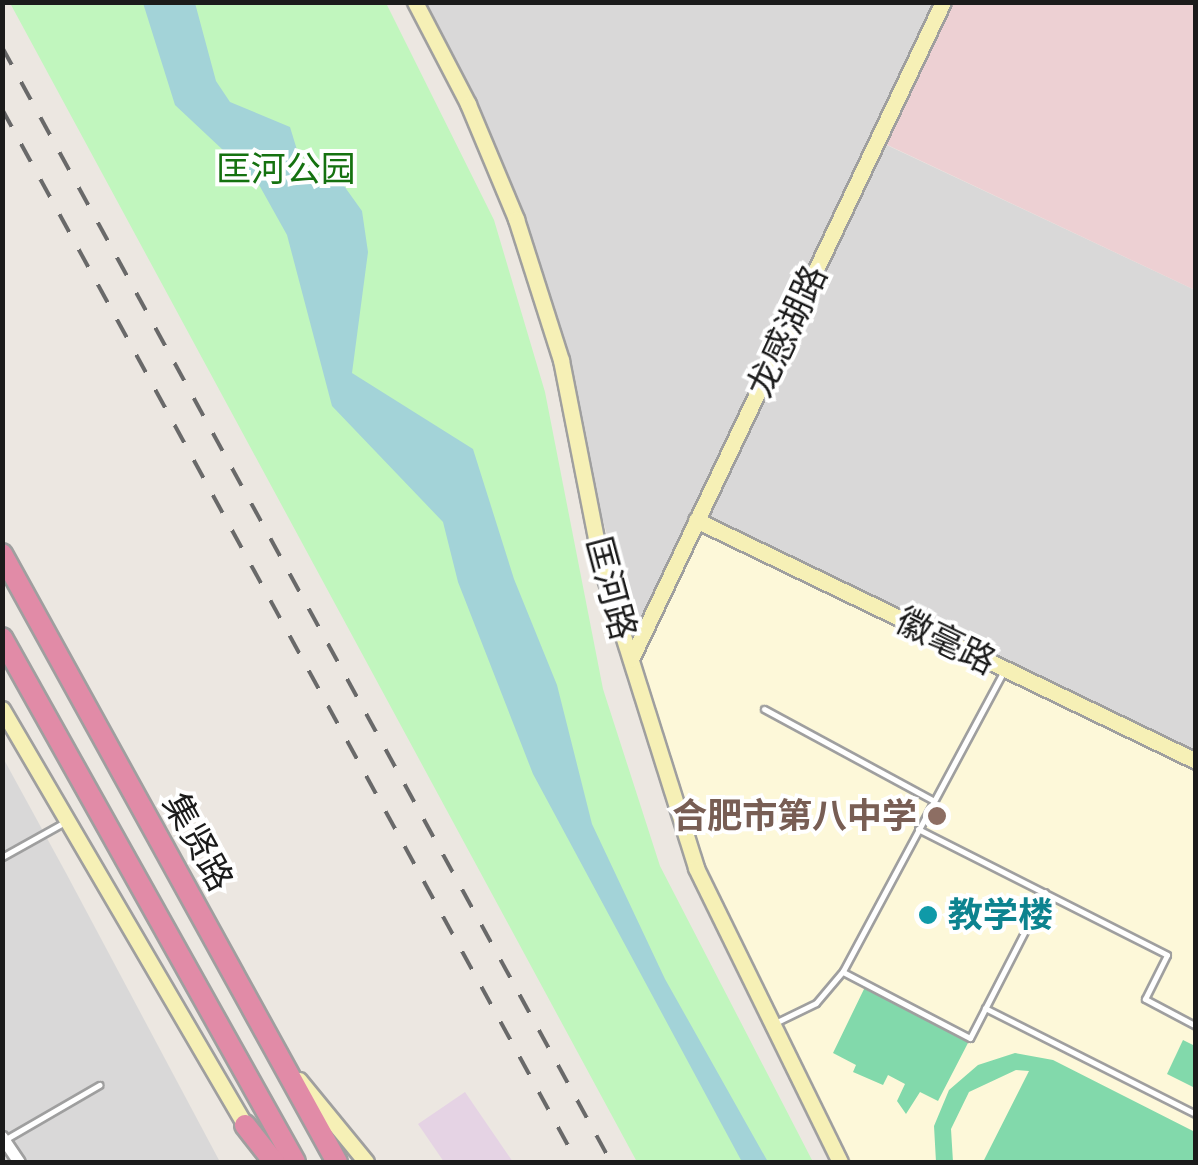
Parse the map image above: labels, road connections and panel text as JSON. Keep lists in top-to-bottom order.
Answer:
{
  "streets": {
    "highway": ["集贤路"],
    "street": ["龙感湖路", "匡河路", "徽毫路"]
  },
  "crossings": [
    ["龙感湖路", "匡河路"],
    ["龙感湖路", "徽毫路"]
  ],
  "parks": ["匡河公园"],
  "places": ["合肥市第八中学", "教学楼"]
}
